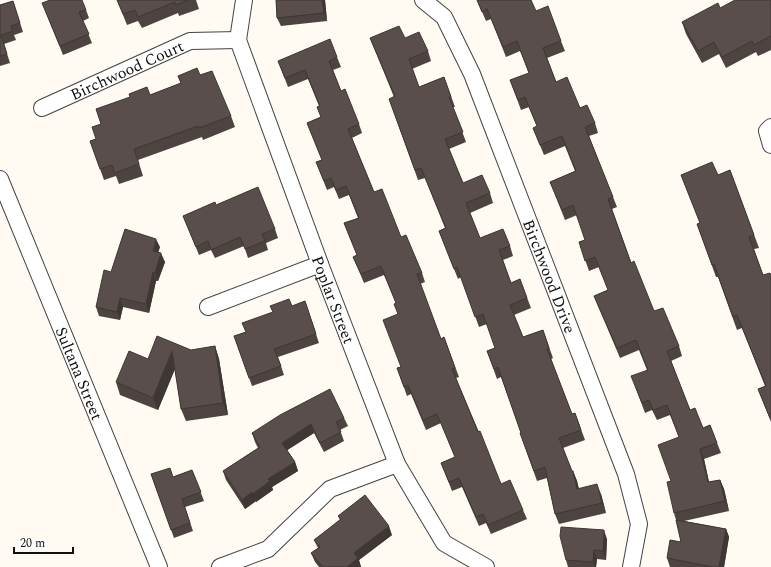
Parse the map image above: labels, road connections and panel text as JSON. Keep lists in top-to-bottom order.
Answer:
{
  "streets": {
    "street": [
      "Birchwood Court",
      "Birchwood Drive",
      "Poplar Street",
      "Sultana Street"
    ]
  },
  "crossings": [
    ["Birchwood Court", "Poplar Street"]
  ],
  "scale_bar": "20 m"
}
